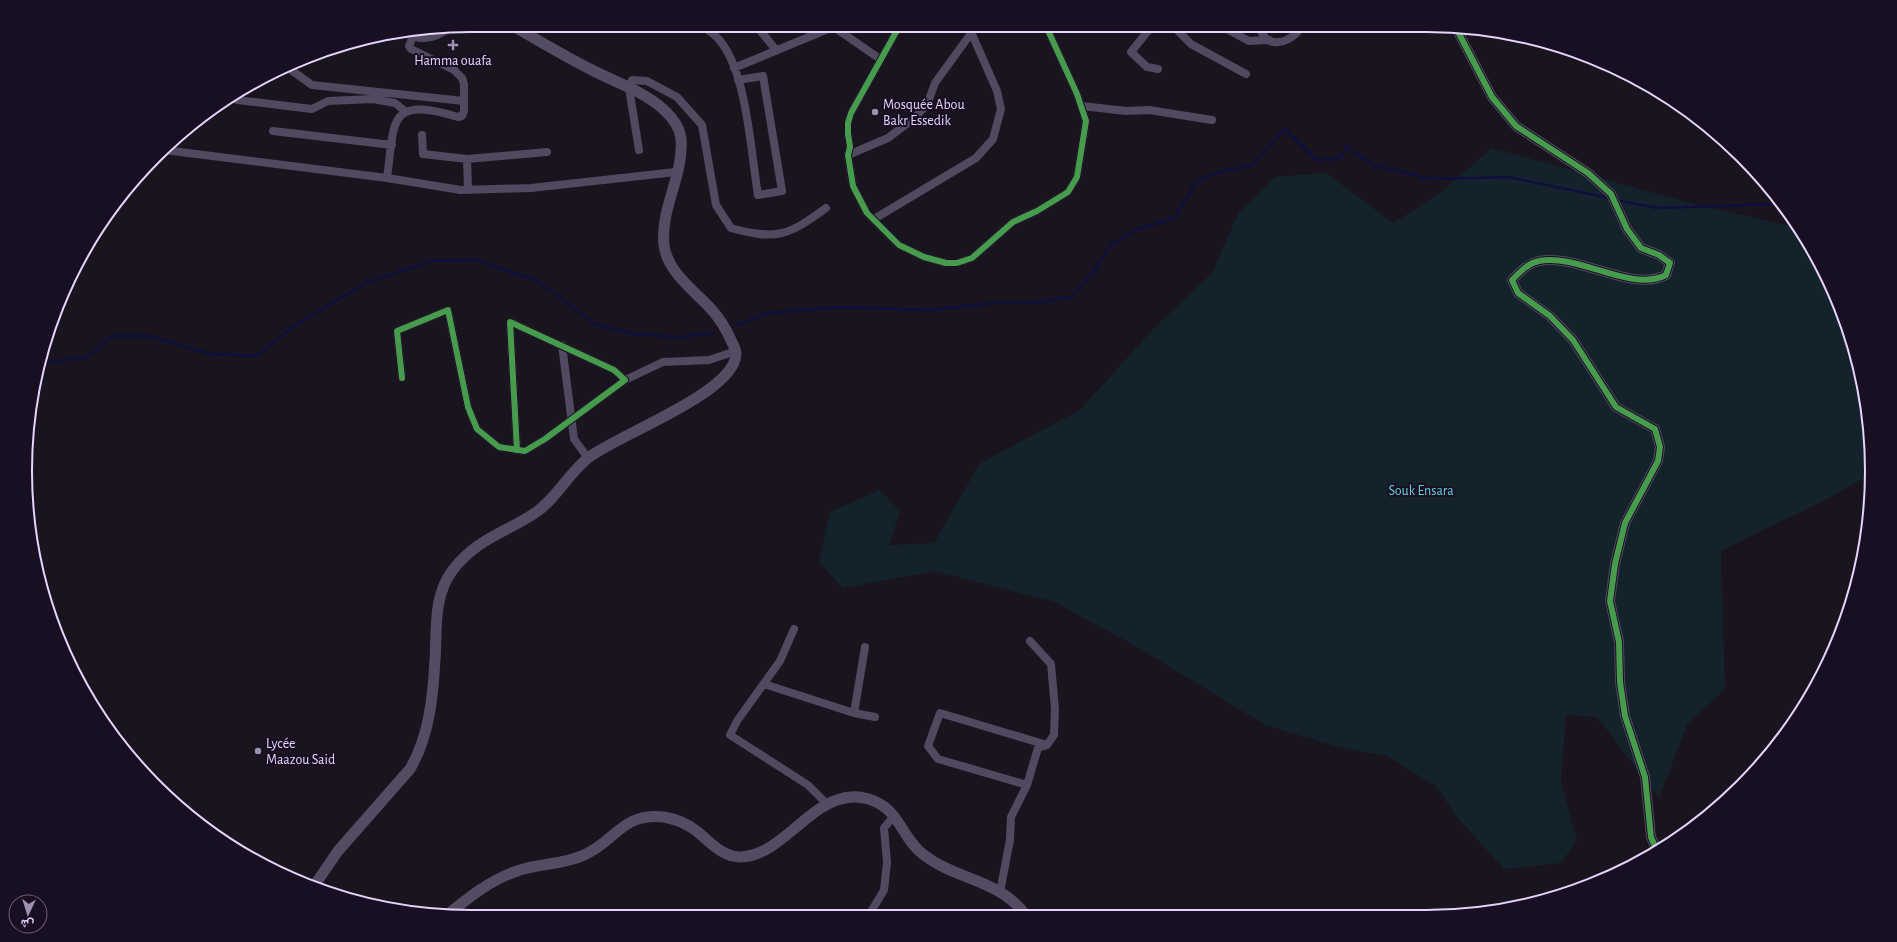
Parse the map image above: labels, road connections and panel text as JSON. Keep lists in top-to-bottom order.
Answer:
{
  "parks": ["Souk Ensara"],
  "places": {
    "health": ["Hamma ouafa"],
    "other": ["Mosquée Abou Bakr Essedik", "Lycée Maazou Said"]
  },
  "north": "bottom"
}
